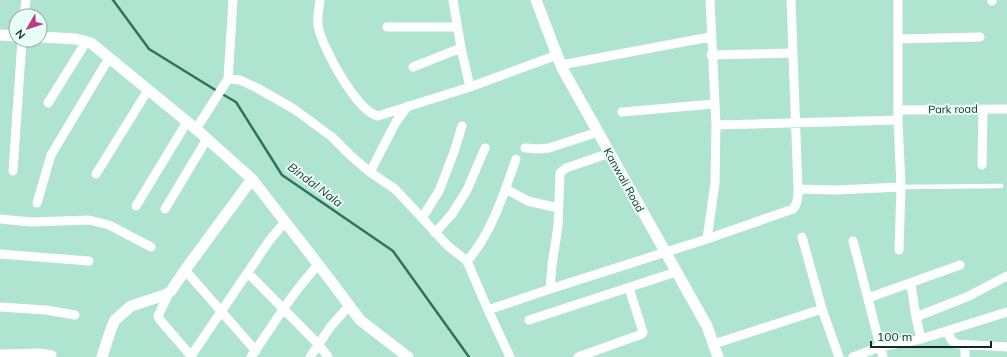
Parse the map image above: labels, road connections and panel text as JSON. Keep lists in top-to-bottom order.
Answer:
{
  "streets": {
    "street": ["Park road", "Kanwali Road"]
  },
  "water": ["Bindal Nala"],
  "scale_bar": "100 m",
  "north": "bottom left"
}
